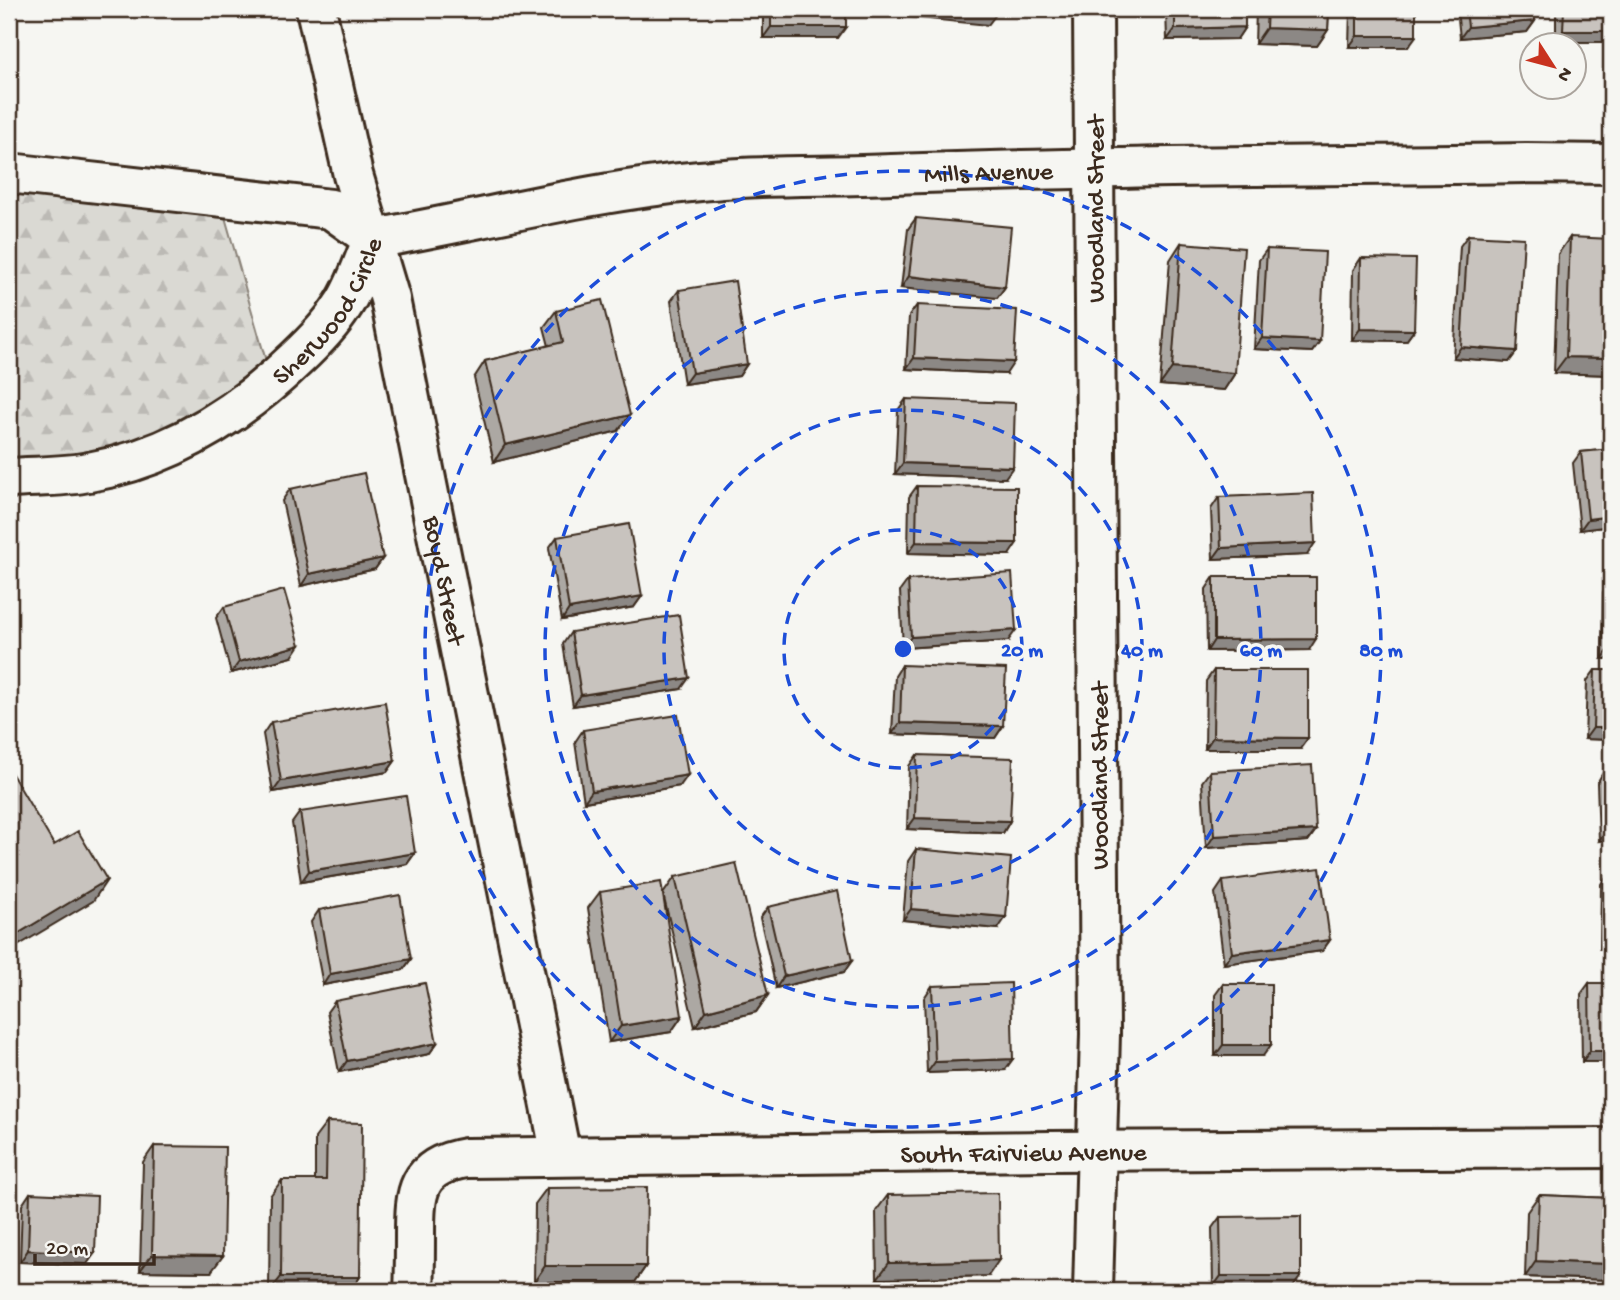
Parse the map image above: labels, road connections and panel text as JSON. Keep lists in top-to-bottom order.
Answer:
{
  "streets": {
    "street": [
      "Mills Avenue",
      "Woodland Street",
      "Sherwood Circle",
      "Boyd Street",
      "South Fairview Avenue"
    ]
  },
  "crossings": [
    ["Mills Avenue", "Woodland Street"],
    ["Mills Avenue", "Sherwood Circle"],
    ["Mills Avenue", "Boyd Street"],
    ["Woodland Street", "South Fairview Avenue"],
    ["Sherwood Circle", "Boyd Street"],
    ["Boyd Street", "South Fairview Avenue"]
  ],
  "scale_bar": "20 m",
  "north": "bottom right",
  "rings": [
    "20 m",
    "40 m",
    "60 m",
    "80 m"
  ]
}
